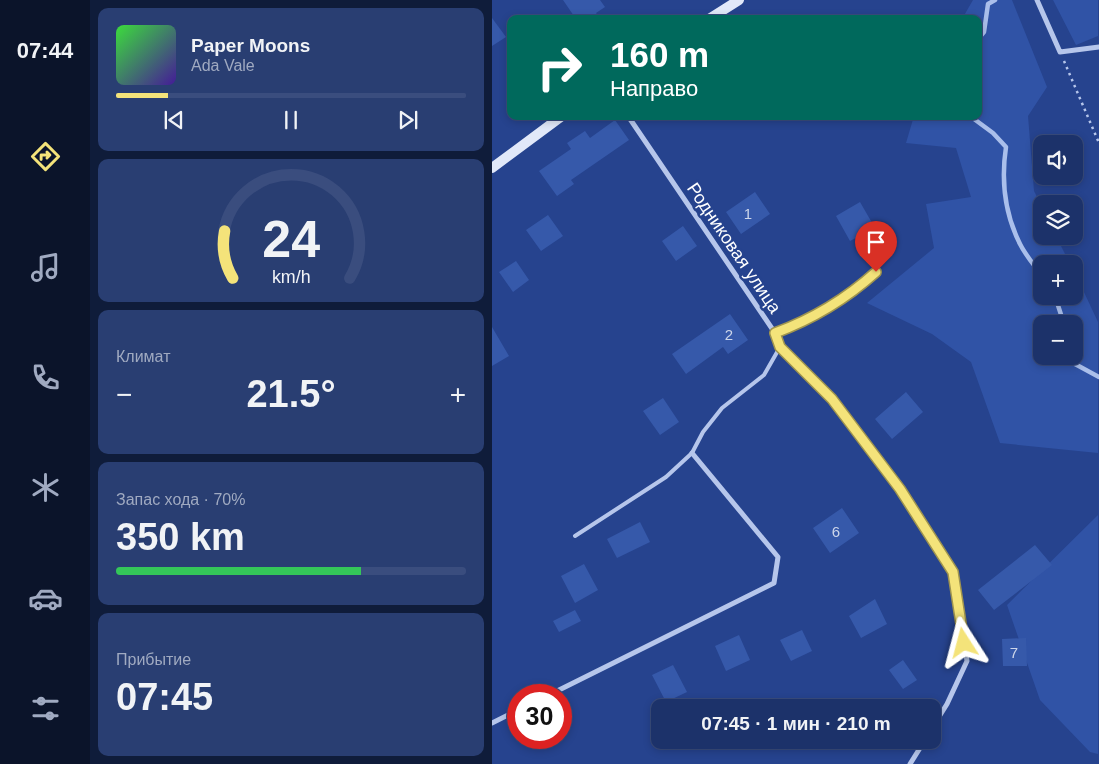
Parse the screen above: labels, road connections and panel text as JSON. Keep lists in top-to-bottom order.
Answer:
{
  "streets": {
    "street": ["Родниковая улица"]
  },
  "house_numbers": [
    "1",
    "2",
    "6",
    "7"
  ],
  "page": {
    "tabs": "07:44",
    "turn": ["160 m", "Направо"],
    "song": ["Paper Moons", "Ada Vale"],
    "map_buttons": ["+", "−"],
    "tile": [
      "Климат",
      ["Запас хода · 70%", "350 km"],
      ["Прибытие", "07:45"]
    ],
    "heat": ["−", "21.5°", "+"],
    "limit": "30",
    "trip": "07:45 · 1 мин · 210 m",
    "gauge": ["24", "km/h"]
  }
}
